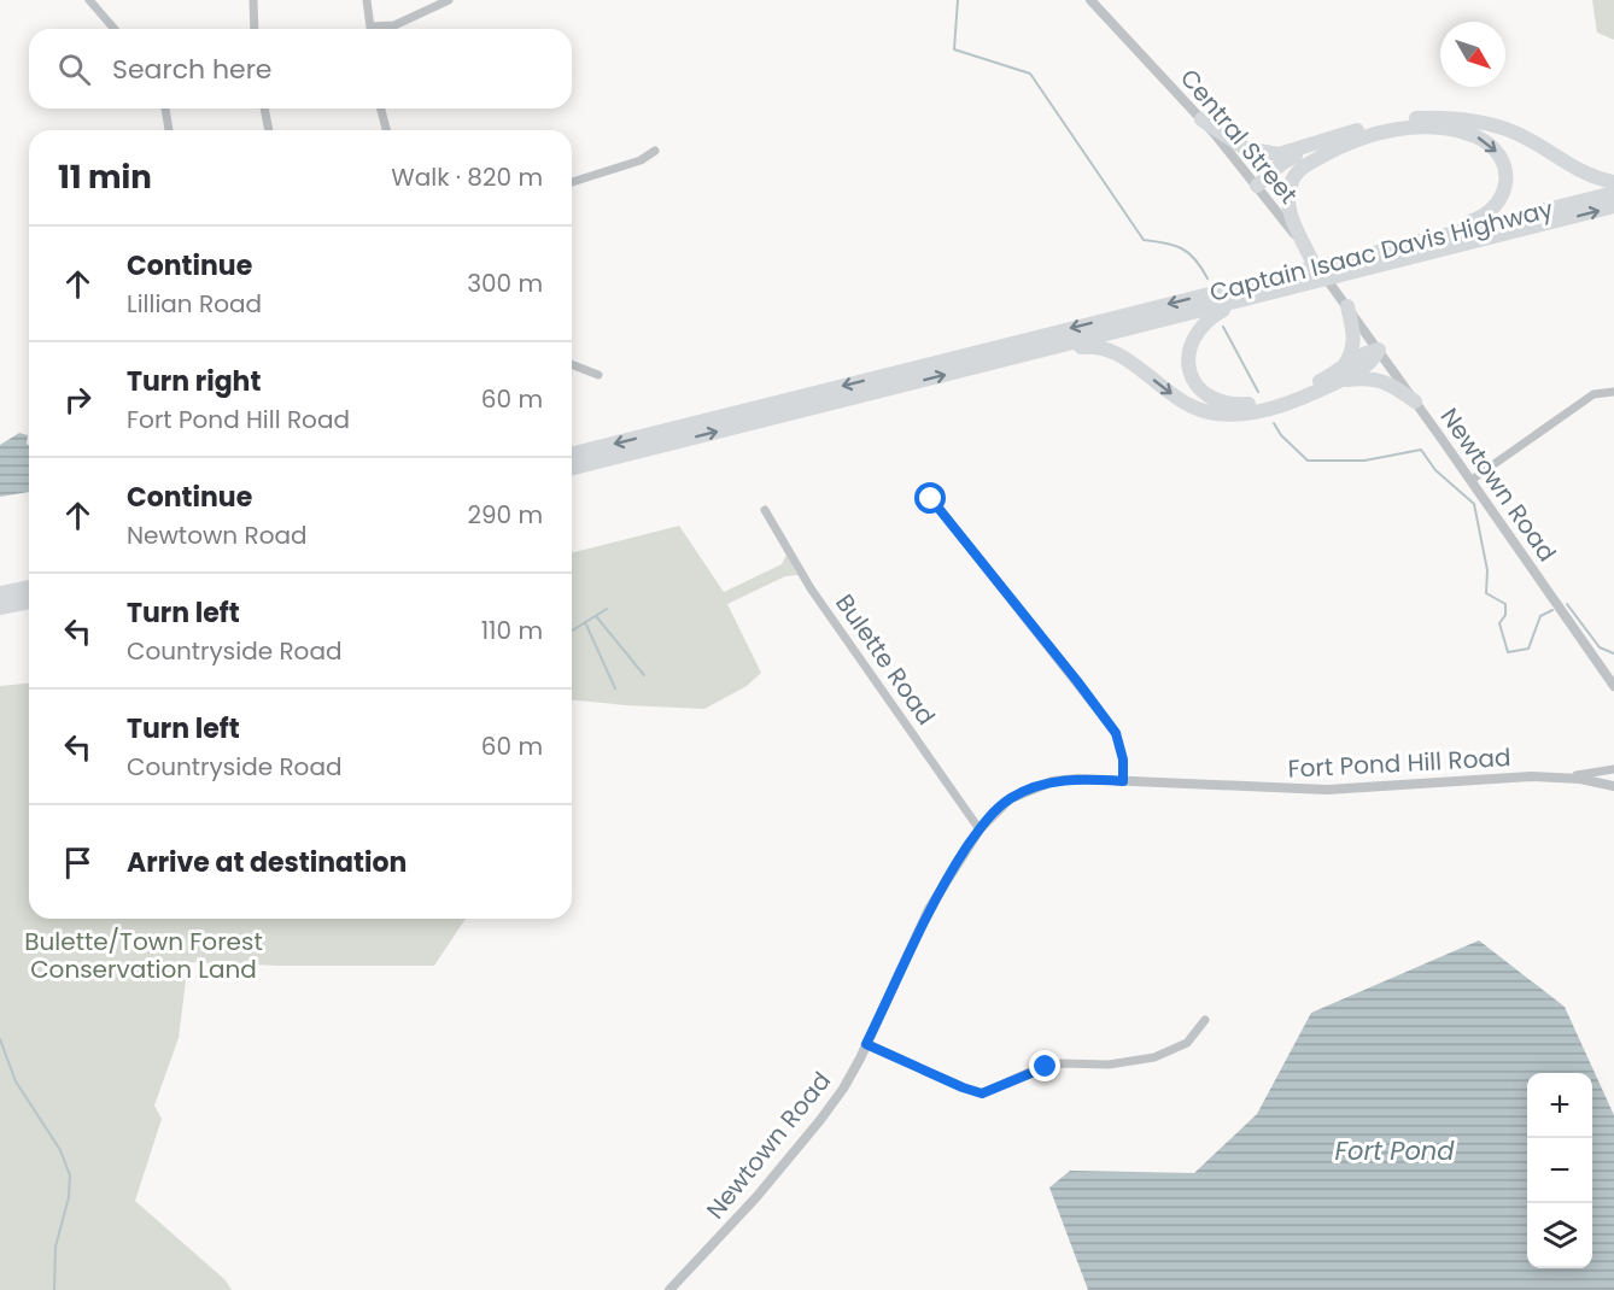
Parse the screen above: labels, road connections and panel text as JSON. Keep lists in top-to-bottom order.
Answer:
{
  "streets": {
    "highway": ["Captain Isaac Davis Highway"],
    "street": [
      "Central Street",
      "Newtown Road",
      "Bulette Road",
      "Fort Pond Hill Road"
    ]
  },
  "crossings": [
    ["Central Street", "Newtown Road"],
    ["Newtown Road", "Bulette Road"],
    ["Newtown Road", "Fort Pond Hill Road"]
  ],
  "water": ["Fort Pond"],
  "parks": ["Bulette/Town Forest Conservation Land"],
  "north": "bottom right",
  "page": {
    "search": "Search here",
    "heading": ["11 min", "Walk · 820 m"],
    "list": [
      ["Continue", "Lillian Road", "300 m"],
      ["Turn right", "Fort Pond Hill Road", "60 m"],
      ["Continue", "Newtown Road", "290 m"],
      ["Turn left", "Countryside Road", "110 m"],
      ["Turn left", "Countryside Road", "60 m"],
      "Arrive at destination"
    ],
    "map_buttons": ["+", "−"]
  }
}
